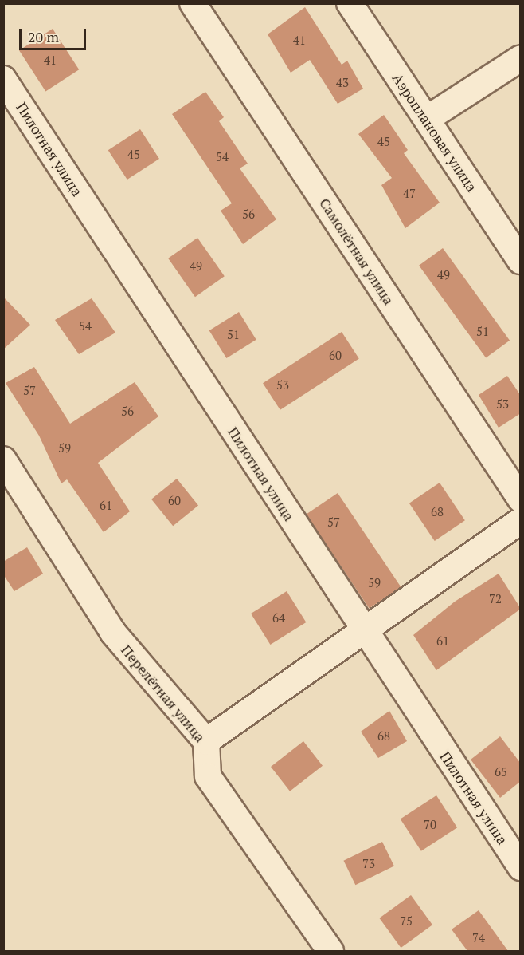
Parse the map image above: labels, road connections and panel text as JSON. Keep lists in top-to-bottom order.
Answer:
{
  "streets": {
    "street": [
      "Аэроплановая улица",
      "Пилотная улица",
      "Самолётная улица",
      "Перелётная улица"
    ]
  },
  "house_numbers": [
    "41",
    "41",
    "43",
    "45",
    "45",
    "54",
    "47",
    "56",
    "49",
    "49",
    "54",
    "51",
    "51",
    "60",
    "53",
    "57",
    "53",
    "56",
    "59",
    "60",
    "61",
    "68",
    "57",
    "59",
    "72",
    "64",
    "61",
    "68",
    "65",
    "70",
    "73",
    "75",
    "74"
  ],
  "scale_bar": "20 m"
}
